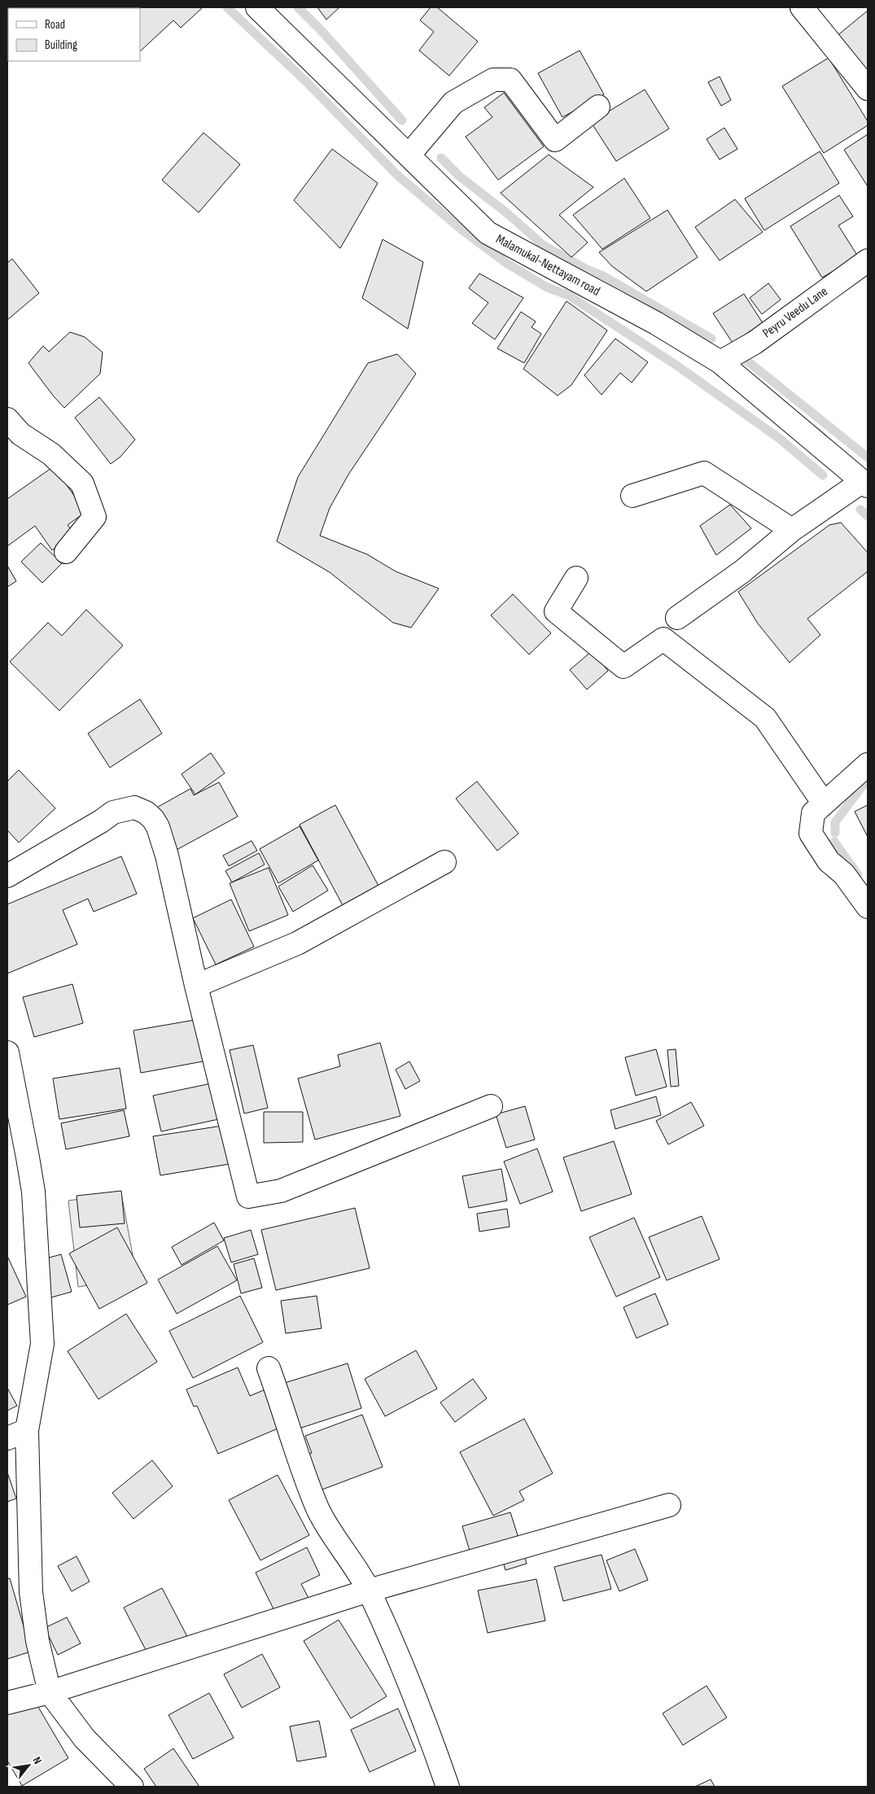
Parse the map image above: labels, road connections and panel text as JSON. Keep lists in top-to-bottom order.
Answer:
{
  "streets": {
    "street": ["Malamukal-Nettayam road", "Peyru Veedu Lane"]
  },
  "crossings": [
    ["Malamukal-Nettayam road", "Peyru Veedu Lane"]
  ],
  "legend": ["Road", "Building"],
  "north": "top right"
}
